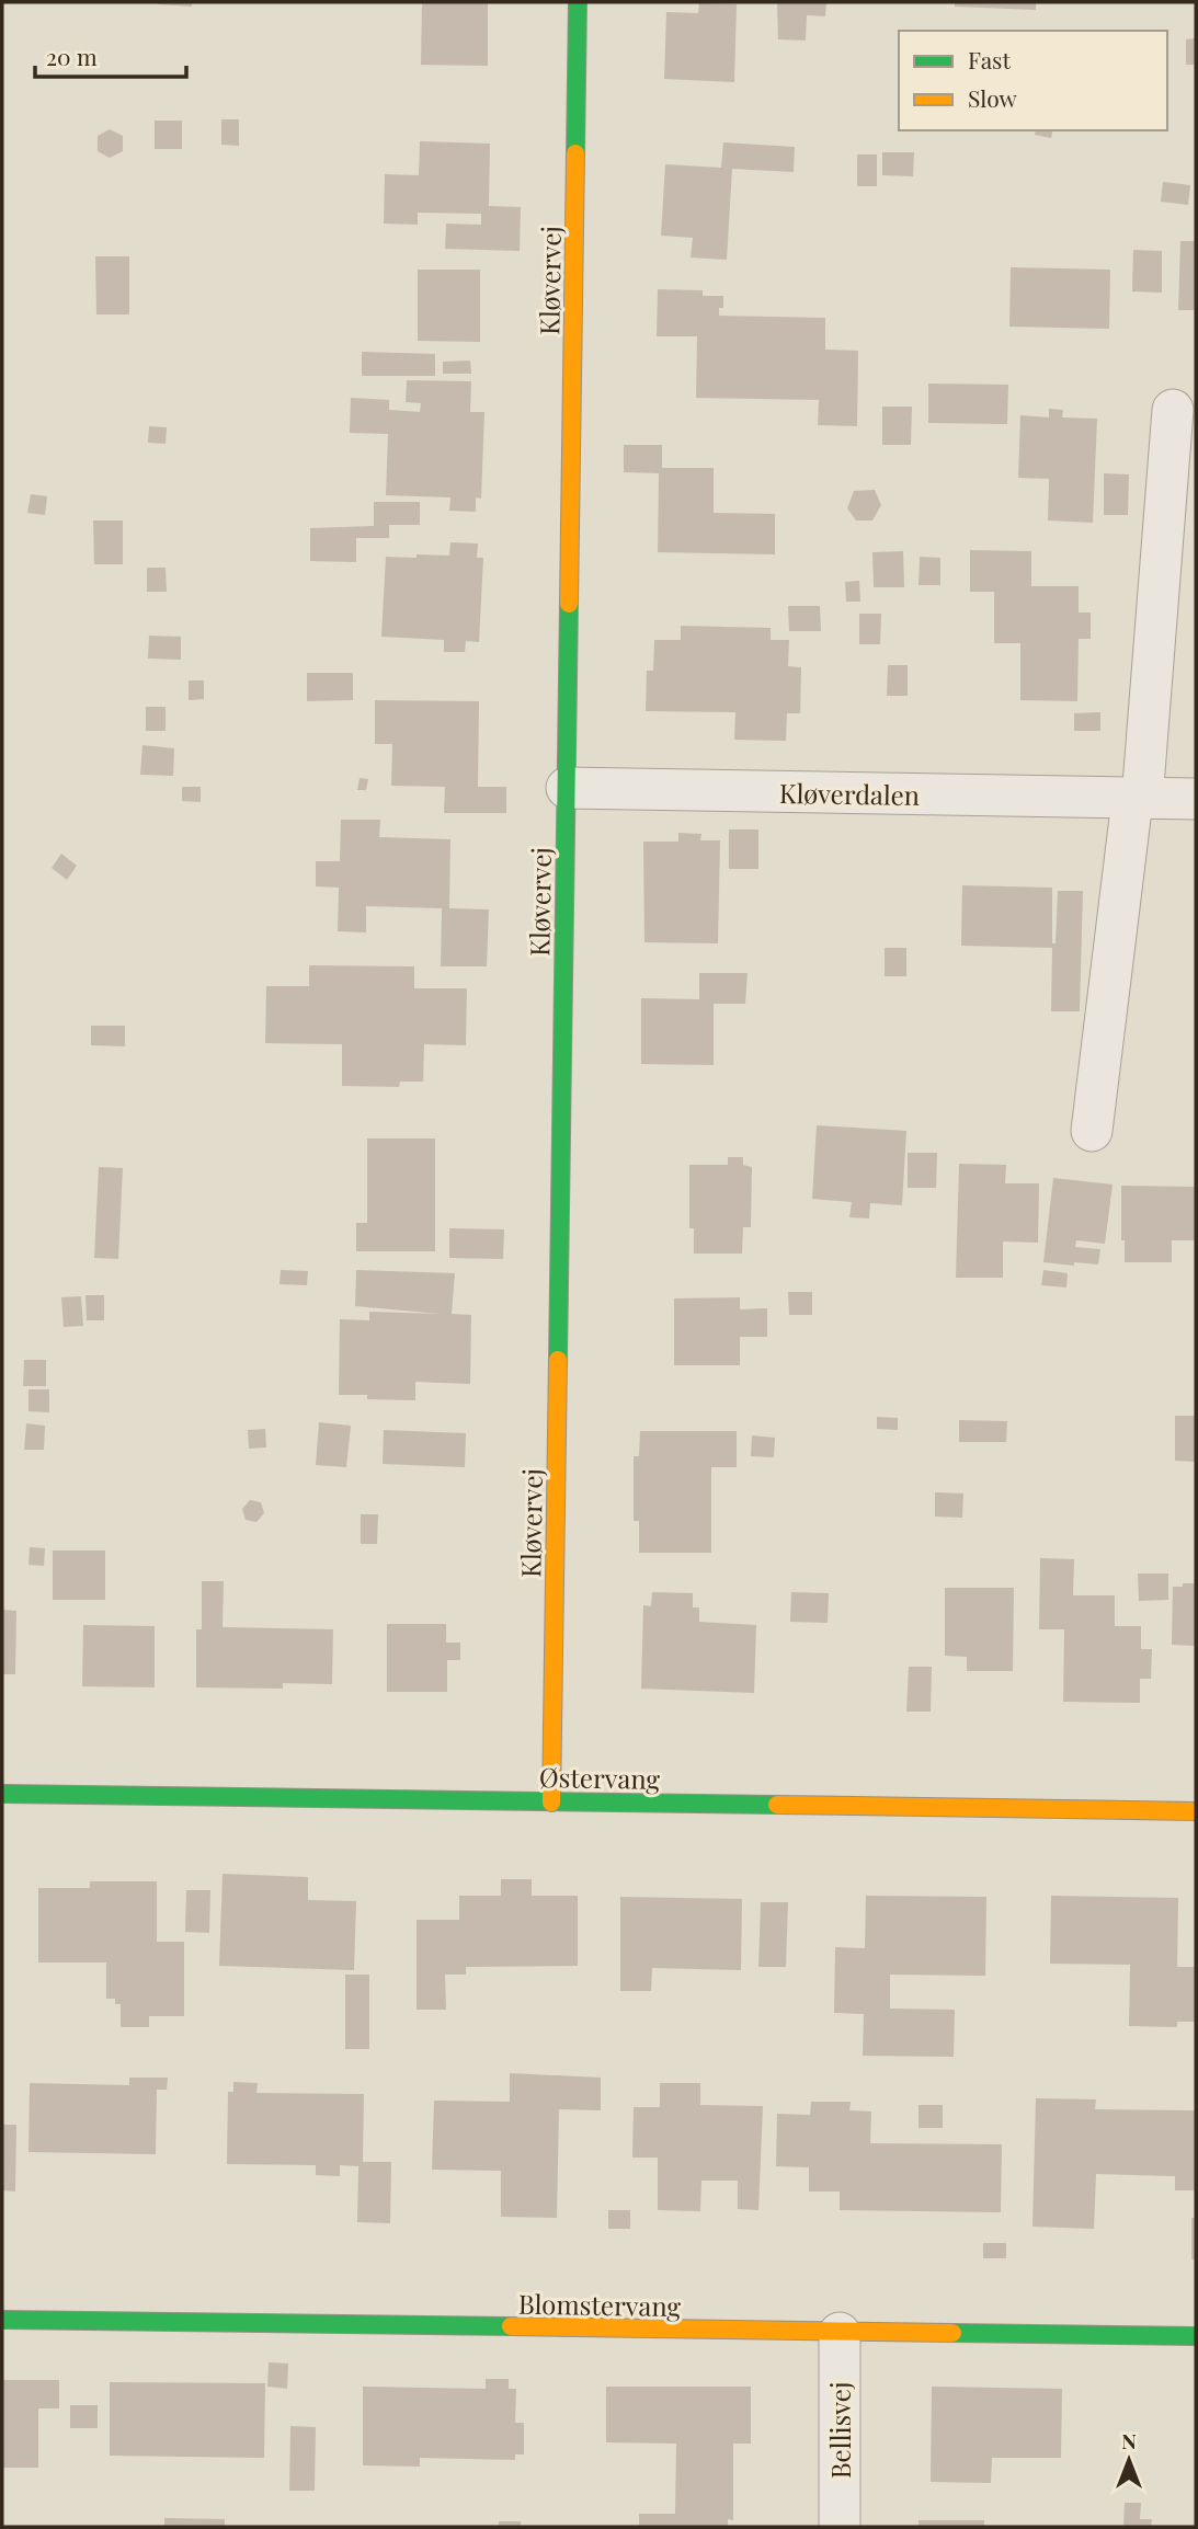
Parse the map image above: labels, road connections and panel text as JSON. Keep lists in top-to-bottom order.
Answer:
{
  "streets": {
    "street": [
      "Kløvervej",
      "Kløverdalen",
      "Østervang",
      "Blomstervang",
      "Bellisvej"
    ]
  },
  "crossings": [
    ["Kløvervej", "Kløverdalen"],
    ["Kløvervej", "Østervang"],
    ["Blomstervang", "Bellisvej"]
  ],
  "legend": ["Fast", "Slow"],
  "scale_bar": "20 m",
  "north": "top"
}
